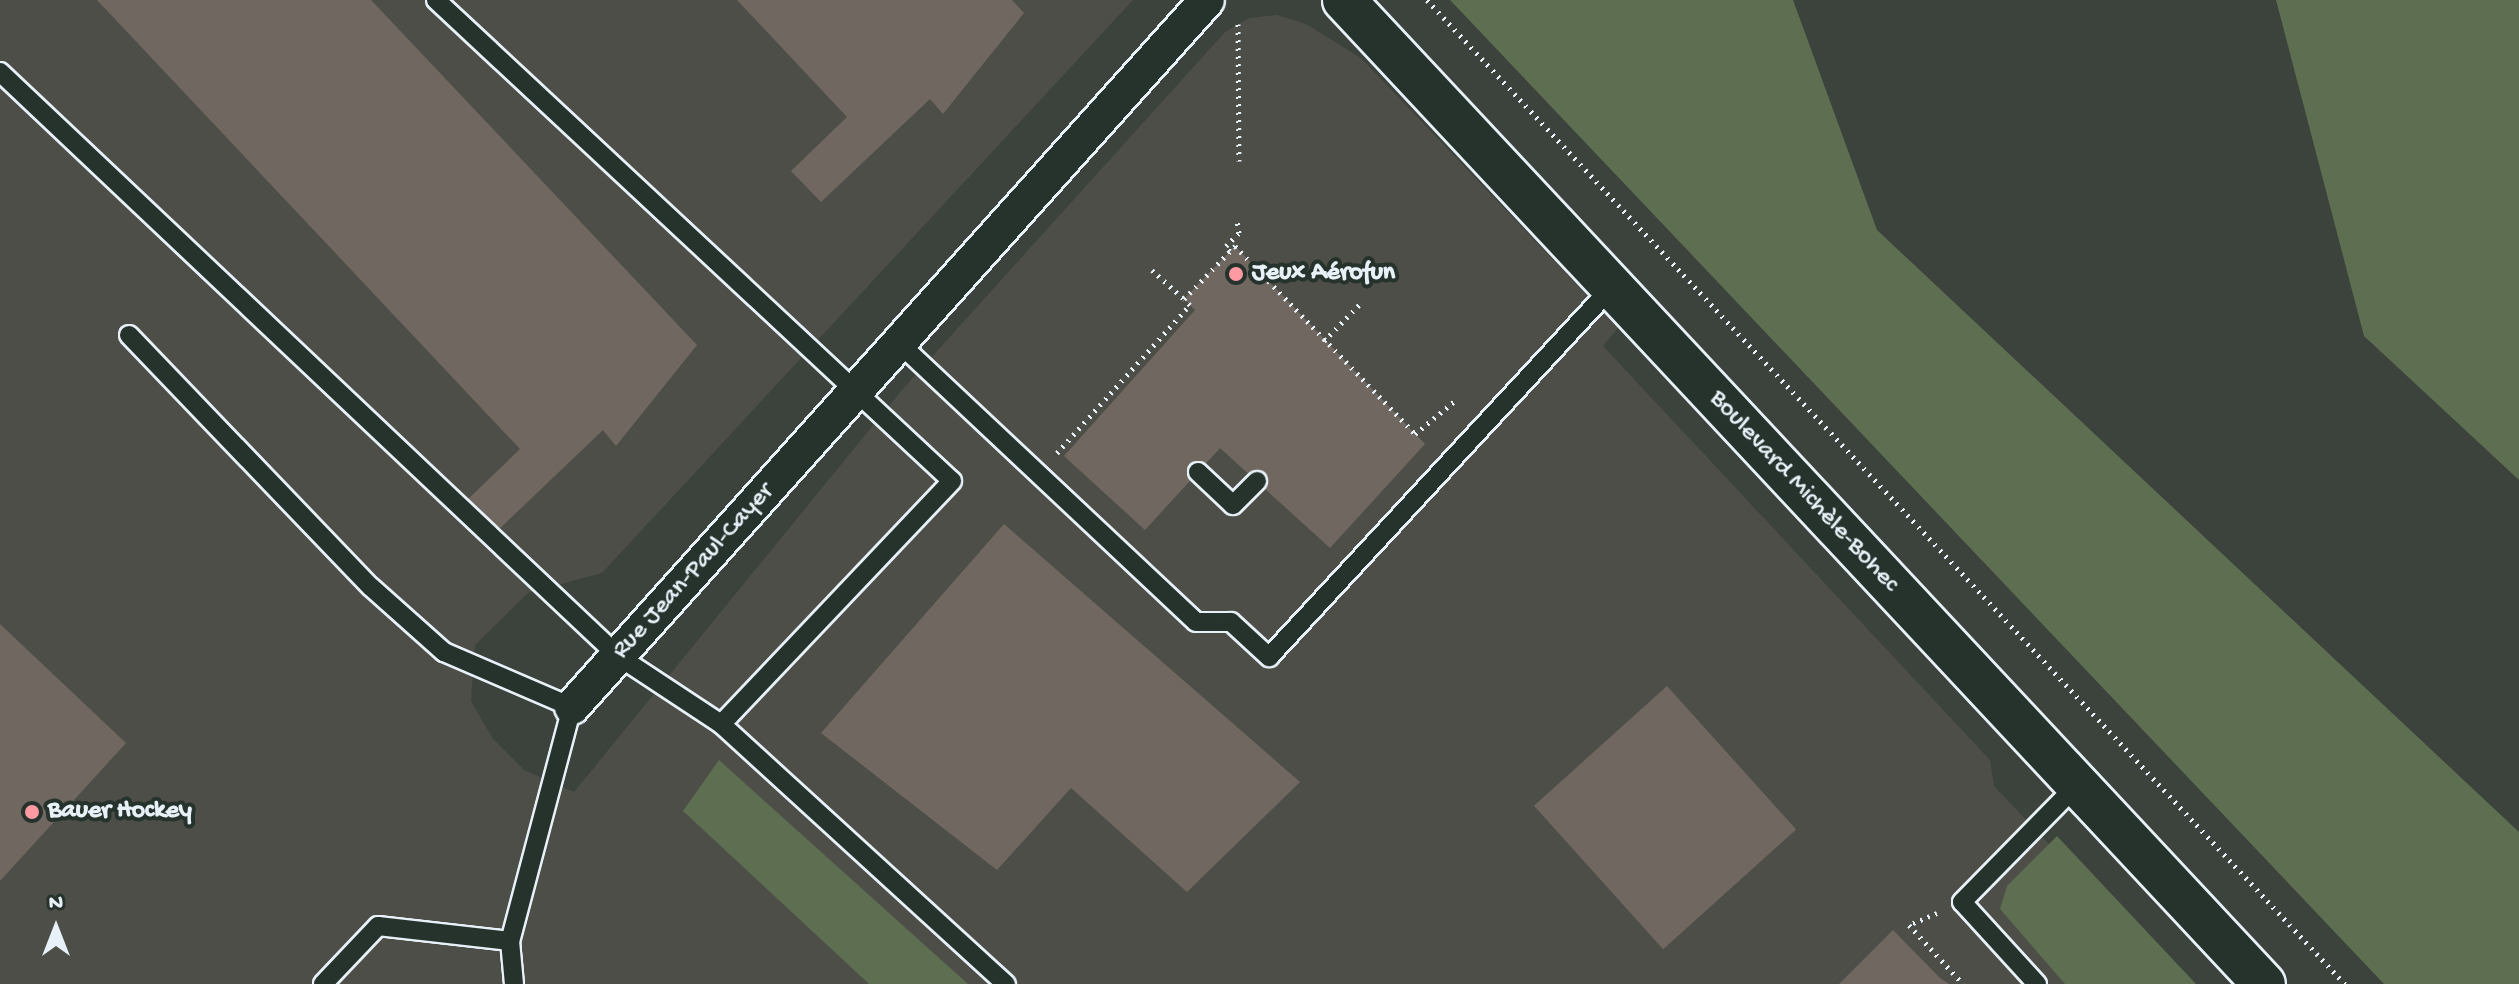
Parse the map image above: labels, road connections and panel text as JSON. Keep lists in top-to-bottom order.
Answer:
{
  "streets": {
    "street": ["Boulevard Michèle-Bohec", "Rue Jean-Paul-Cayer"]
  },
  "places": ["Jeux Aérofun", "Bauer Hockey"],
  "north": "top"
}
